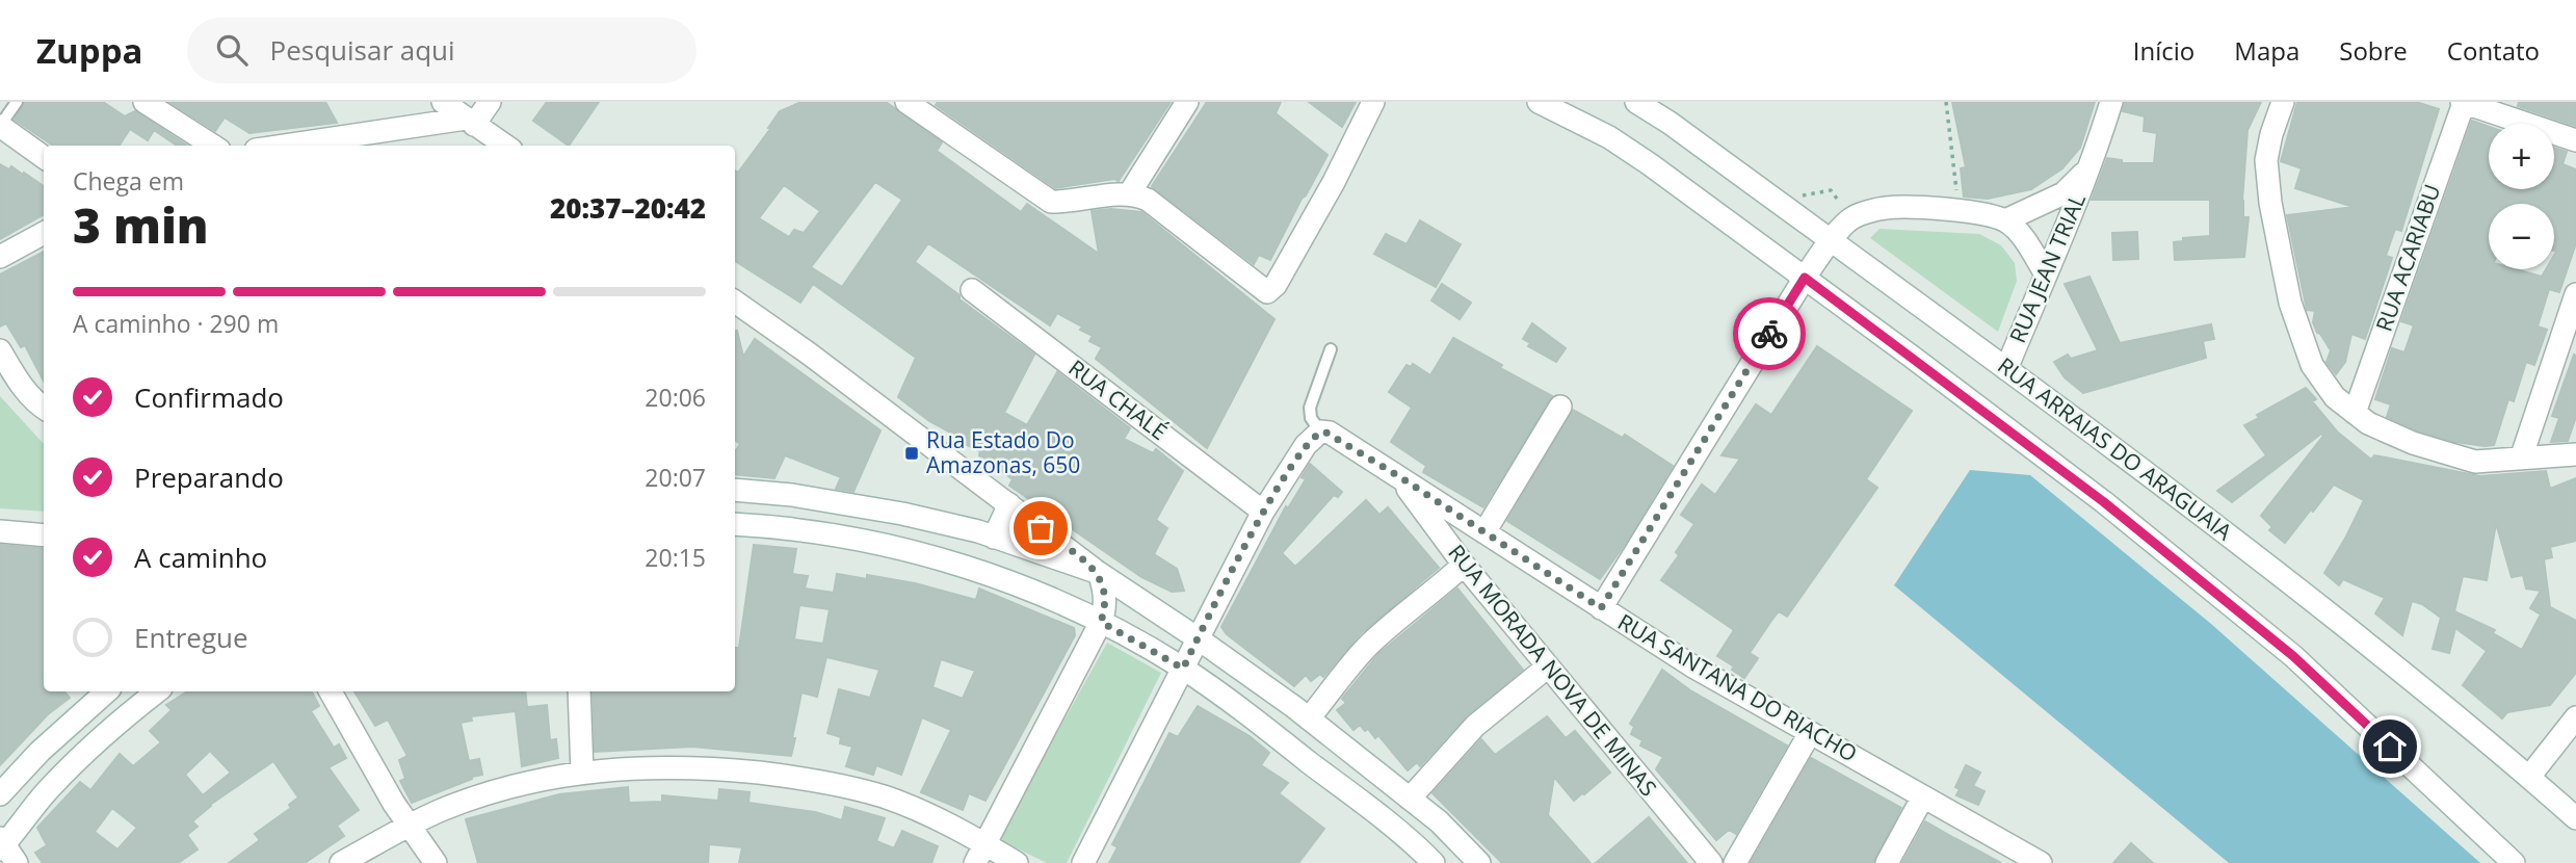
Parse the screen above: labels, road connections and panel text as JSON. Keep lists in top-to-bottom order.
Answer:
{
  "streets": {
    "street": [
      "RUA ACARIABU",
      "RUA JEAN TRIAL",
      "RUA CHALÉ",
      "RUA ARRAIAS DO ARAGUAIA",
      "RUA MORADA NOVA DE MINAS",
      "RUA SANTANA DO RIACHO"
    ]
  },
  "crossings": [
    ["RUA JEAN TRIAL", "RUA ARRAIAS DO ARAGUAIA"],
    ["RUA MORADA NOVA DE MINAS", "RUA SANTANA DO RIACHO"]
  ],
  "places": {
    "transit": ["Rua Estado Do Amazonas, 650"]
  },
  "page": {
    "header": "Zuppa",
    "search": "Pesquisar aqui",
    "nav": [
      "Início",
      "Mapa",
      "Sobre",
      "Contato"
    ],
    "map_buttons": ["+", "−"],
    "heading": ["3 min", "Chega em", "20:37–20:42"],
    "bar": "A caminho · 290 m",
    "list": [
      ["Confirmado", "20:06"],
      ["Preparando", "20:07"],
      ["A caminho", "20:15"],
      "Entregue"
    ]
  }
}
